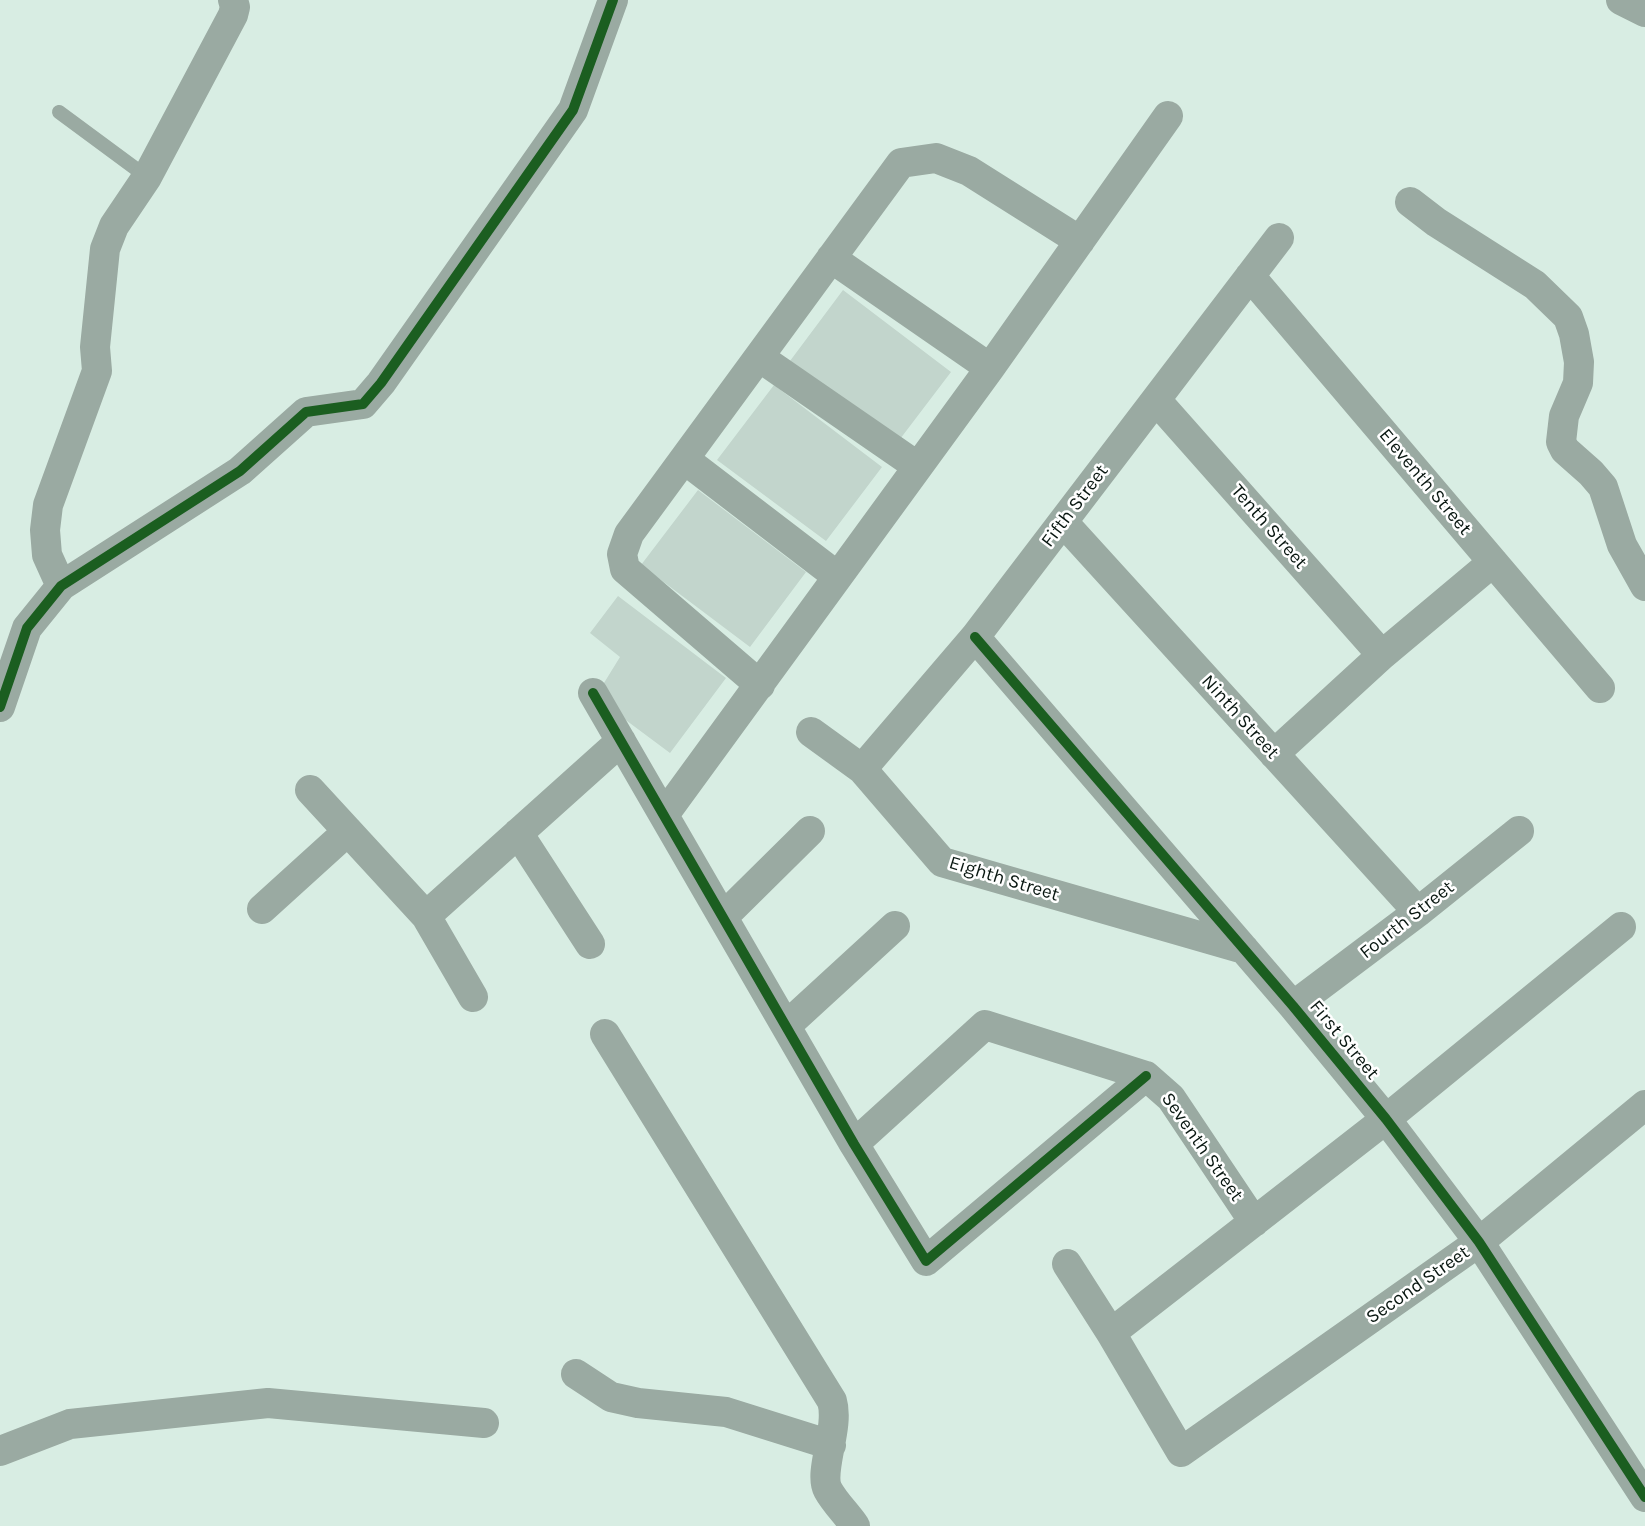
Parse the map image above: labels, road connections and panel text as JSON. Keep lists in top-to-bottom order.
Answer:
{
  "streets": {
    "street": [
      "Eleventh Street",
      "Fifth Street",
      "Tenth Street",
      "Ninth Street",
      "Eighth Street",
      "Fourth Street",
      "First Street",
      "Seventh Street",
      "Second Street"
    ]
  },
  "crossings": [
    ["Eleventh Street", "Fifth Street"],
    ["Fifth Street", "Tenth Street"],
    ["Fifth Street", "Ninth Street"],
    ["Fifth Street", "Eighth Street"],
    ["Fifth Street", "First Street"],
    ["Ninth Street", "Fourth Street"],
    ["Eighth Street", "First Street"],
    ["Fourth Street", "First Street"],
    ["First Street", "Second Street"]
  ]
}
